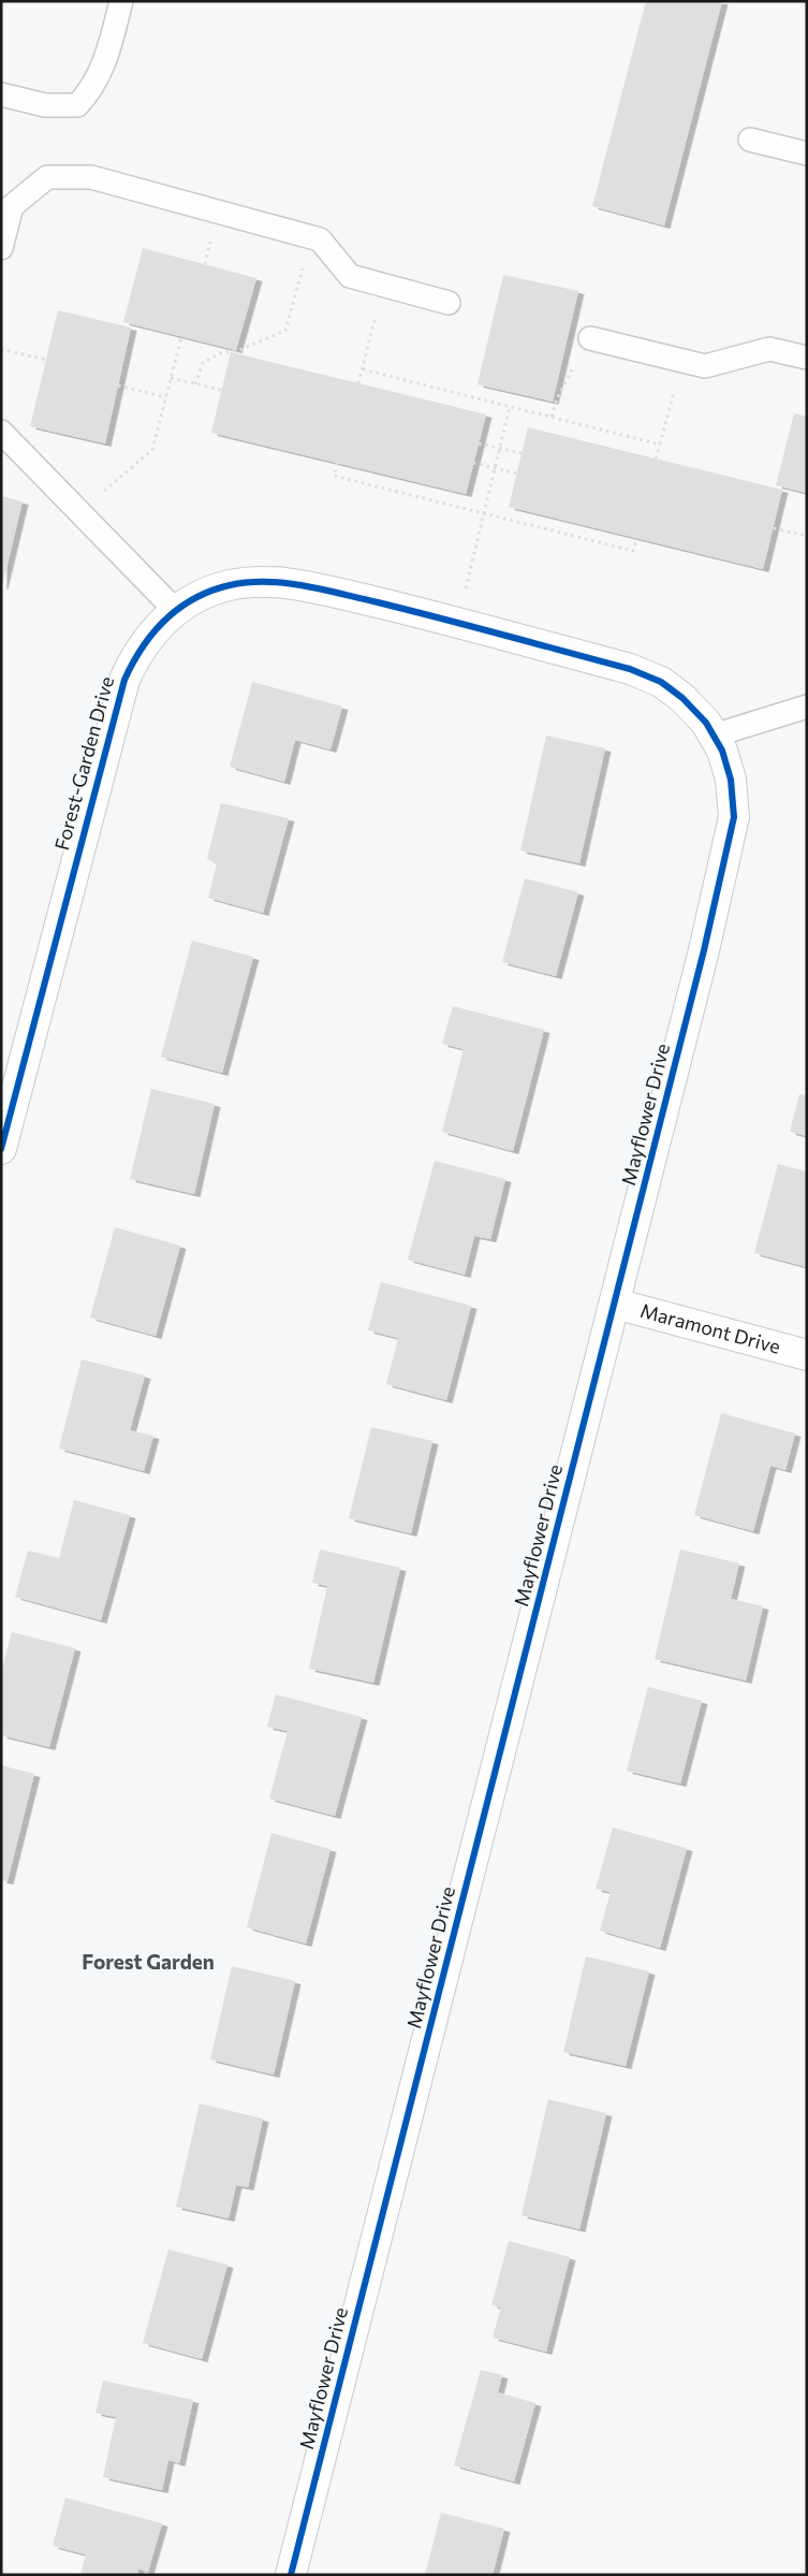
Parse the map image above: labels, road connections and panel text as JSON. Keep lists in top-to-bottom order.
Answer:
{
  "streets": {
    "street": ["Forest-Garden Drive", "Mayflower Drive", "Maramont Drive"]
  },
  "crossings": [
    ["Forest-Garden Drive", "Mayflower Drive"],
    ["Mayflower Drive", "Maramont Drive"]
  ],
  "districts": ["Forest Garden"]
}
